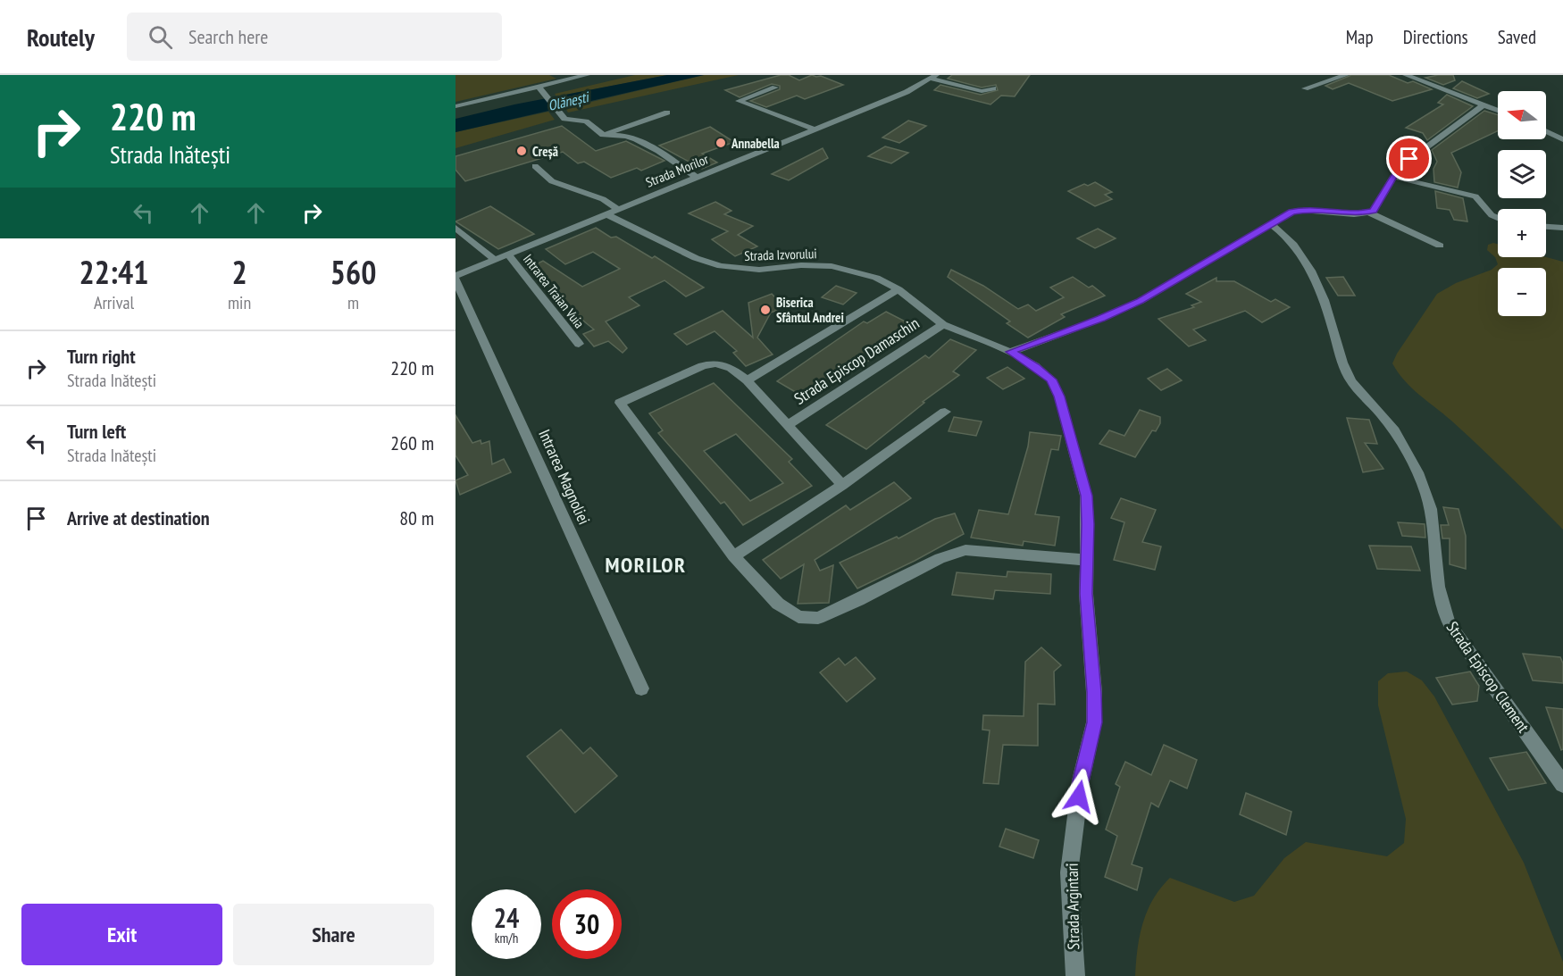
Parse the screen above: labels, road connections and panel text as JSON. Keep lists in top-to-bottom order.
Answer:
{
  "streets": {
    "street": [
      "Strada Morilor",
      "Strada Izvorului",
      "Intrarea Traian Vuia",
      "Strada Episcop Damaschin",
      "Intrarea Magnoliei",
      "Strada Episcop Clement",
      "Strada Argintari"
    ]
  },
  "crossings": [
    ["Strada Morilor", "Strada Izvorului"],
    ["Strada Morilor", "Intrarea Traian Vuia"],
    ["Strada Morilor", "Intrarea Magnoliei"],
    ["Strada Izvorului", "Strada Episcop Damaschin"],
    ["Strada Izvorului", "Strada Argintari"]
  ],
  "districts": ["MORILOR"],
  "water": ["Olănești"],
  "places": ["Annabella", "Creșă", "Biserica Sfântul Andrei"],
  "north": "left",
  "page": {
    "header": "Routely",
    "search": "Search here",
    "nav": ["Map", "Directions", "Saved"],
    "turn": ["220 m", "Strada Inătești"],
    "map_buttons": ["+", "−"],
    "eta": [
      "22:41",
      "Arrival",
      "2",
      "min",
      "560",
      "m"
    ],
    "list": [
      {
        "name": "Turn right",
        "note": "Strada Inătești",
        "value": "220 m"
      },
      {
        "name": "Turn left",
        "note": "Strada Inătești",
        "value": "260 m"
      },
      {
        "name": "Arrive at destination",
        "value": "80 m"
      }
    ],
    "speed": "24 km/h",
    "limit": "30",
    "buttons": ["Exit", "Share"]
  }
}
